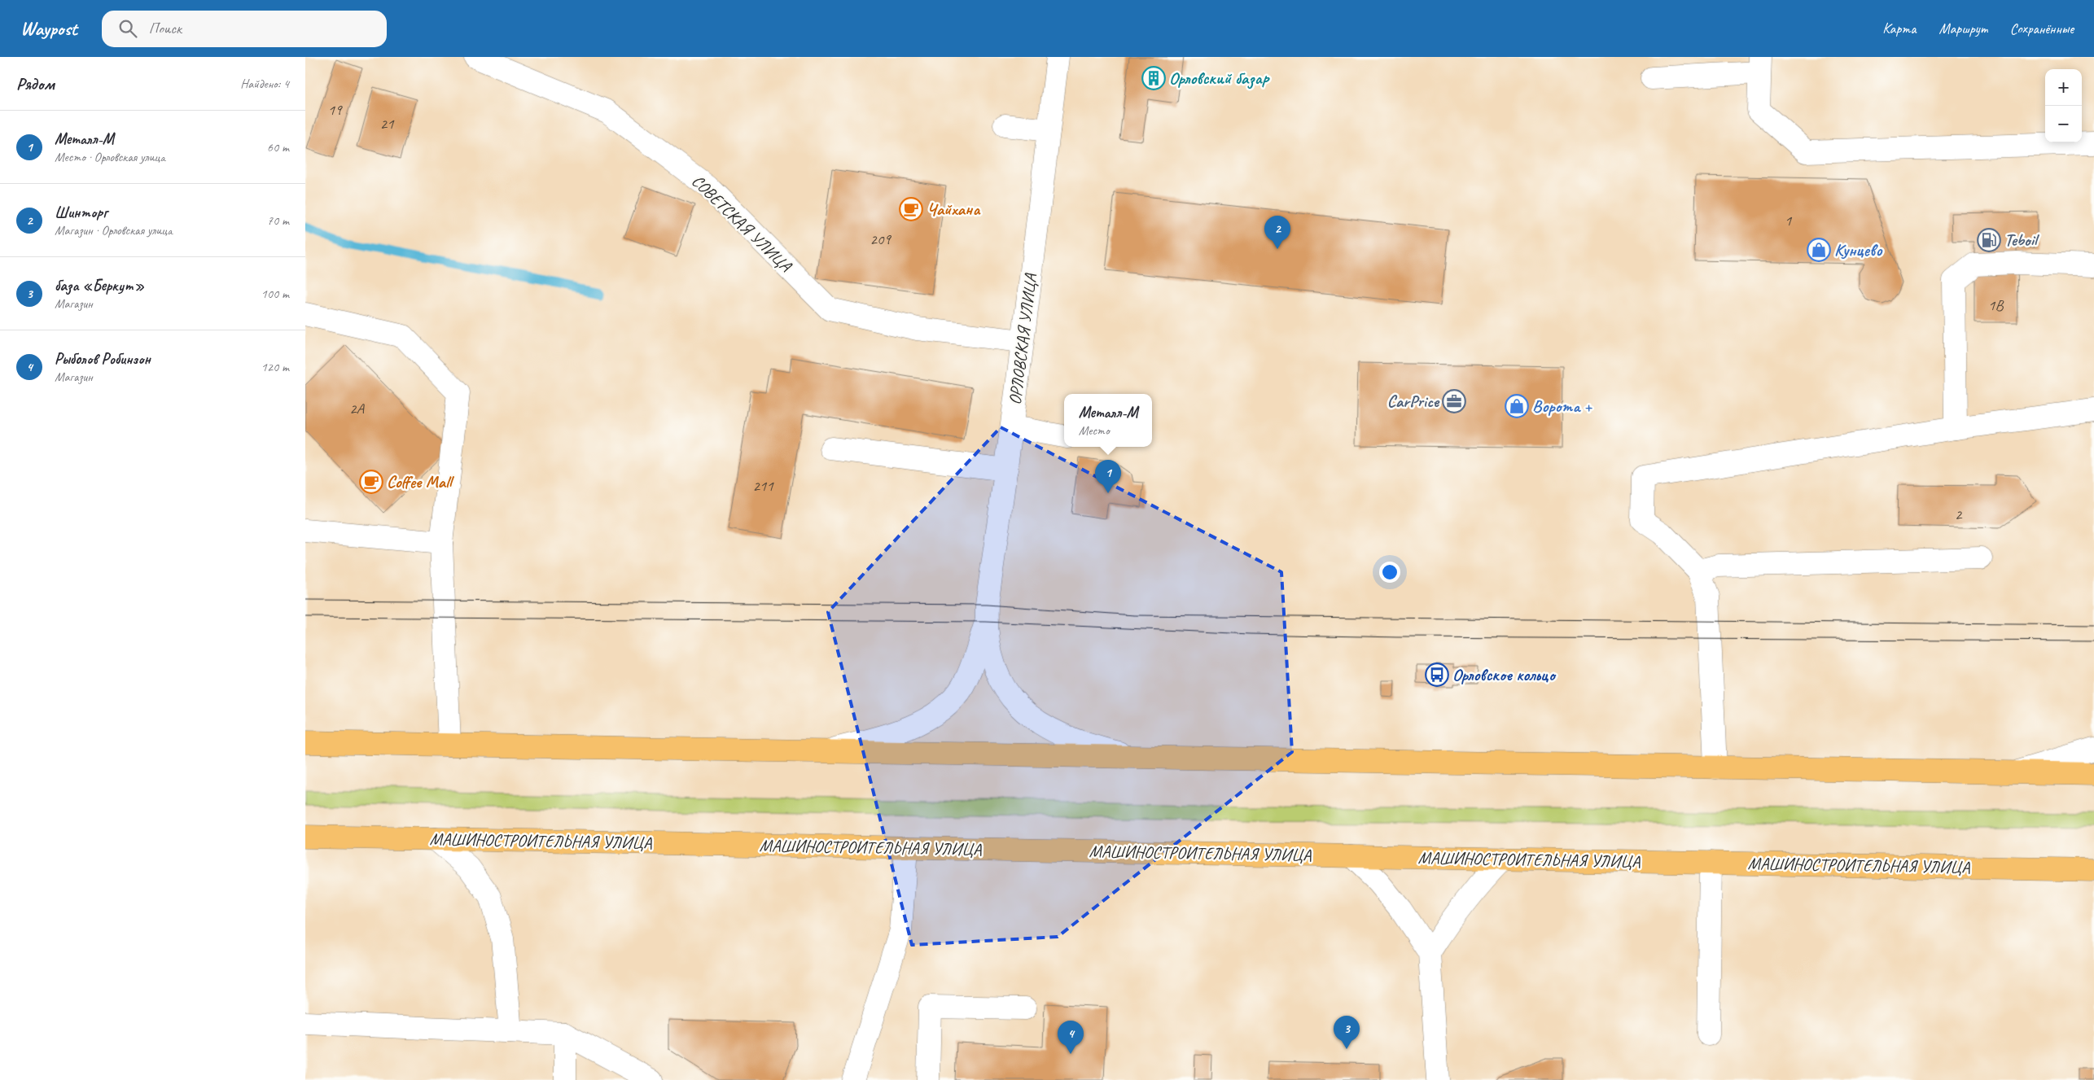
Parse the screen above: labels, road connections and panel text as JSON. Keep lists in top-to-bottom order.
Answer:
{
  "streets": {
    "main road": ["МАШИНОСТРОИТЕЛЬНАЯ УЛИЦА"],
    "street": ["СОВЕТСКАЯ УЛИЦА", "ОРЛОВСКАЯ УЛИЦА"]
  },
  "crossings": [
    ["СОВЕТСКАЯ УЛИЦА", "ОРЛОВСКАЯ УЛИЦА"]
  ],
  "places": {
    "building": ["Орловский базар"],
    "cafe": ["Чайхана", "Coffee Mall"],
    "fuel station": ["Teboil"],
    "shop": ["Кунцево", "Ворота +"],
    "office": ["CarPrice"],
    "bus stop": ["Орловское кольцо"]
  },
  "house_numbers": [
    "19",
    "21",
    "1",
    "209",
    "1В",
    "2А",
    "211",
    "2"
  ],
  "page": {
    "header": "Waypost",
    "search": "Поиск",
    "nav": ["Карта", "Маршрут", "Сохранённые"],
    "heading": ["Рядом", "Найдено: 4"],
    "map_buttons": ["+", "−"],
    "list": [
      {
        "mark": "1",
        "name": "Металл-М",
        "note": "Место · Орловская улица",
        "value": "60 m"
      },
      {
        "mark": "2",
        "name": "Шинторг",
        "note": "Магазин · Орловская улица",
        "value": "70 m"
      },
      {
        "mark": "3",
        "name": "база «Беркут»",
        "note": "Магазин",
        "value": "100 m"
      },
      {
        "mark": "4",
        "name": "Рыболов Робинзон",
        "note": "Магазин",
        "value": "120 m"
      }
    ],
    "pins": [
      "2",
      "1",
      "3",
      "4"
    ],
    "popup": ["Металл-М", "Место"]
  }
}
